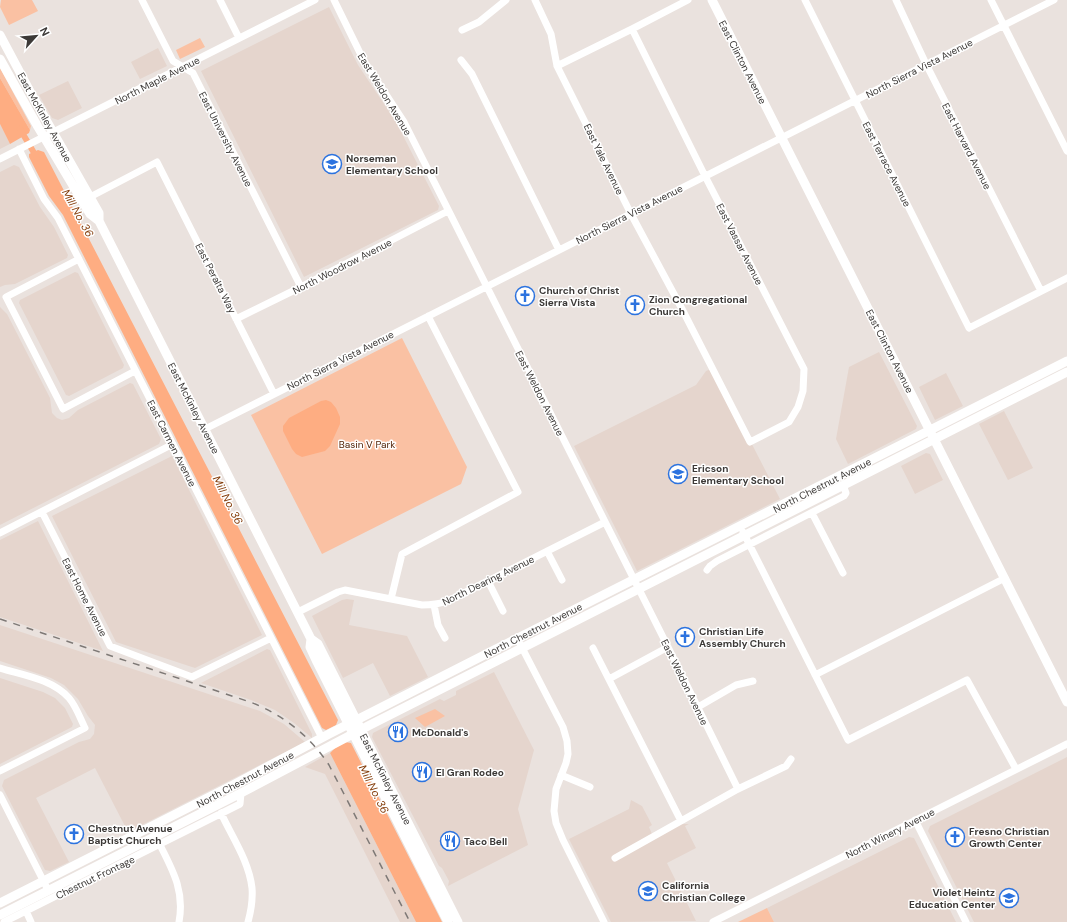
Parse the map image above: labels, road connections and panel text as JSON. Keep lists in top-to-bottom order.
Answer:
{
  "streets": {
    "main road": ["East Clinton Avenue", "East McKinley Avenue", "North Chestnut Avenue"],
    "street": [
      "North Sierra Vista Avenue",
      "North Maple Avenue",
      "East Weldon Avenue",
      "East University Avenue",
      "East Harvard Avenue",
      "East Yale Avenue",
      "East Terrace Avenue",
      "East Vassar Avenue",
      "North Woodrow Avenue",
      "East Peralta Way",
      "East Carmen Avenue",
      "North Dearing Avenue",
      "East Home Avenue",
      "North Winery Avenue",
      "Chestnut Frontage"
    ]
  },
  "crossings": [
    ["East Clinton Avenue", "North Sierra Vista Avenue"],
    ["East Clinton Avenue", "North Chestnut Avenue"],
    ["North Sierra Vista Avenue", "East Weldon Avenue"],
    ["North Sierra Vista Avenue", "East McKinley Avenue"],
    ["North Sierra Vista Avenue", "East Harvard Avenue"],
    ["North Sierra Vista Avenue", "East Yale Avenue"],
    ["North Sierra Vista Avenue", "East Terrace Avenue"],
    ["North Sierra Vista Avenue", "East Vassar Avenue"],
    ["North Sierra Vista Avenue", "East Peralta Way"],
    ["North Maple Avenue", "East McKinley Avenue"],
    ["North Maple Avenue", "East University Avenue"],
    ["North Maple Avenue", "East Carmen Avenue"],
    ["East Weldon Avenue", "North Woodrow Avenue"],
    ["East Weldon Avenue", "North Chestnut Avenue"],
    ["East Weldon Avenue", "North Dearing Avenue"],
    ["East McKinley Avenue", "East Peralta Way"],
    ["East McKinley Avenue", "North Chestnut Avenue"],
    ["East McKinley Avenue", "North Dearing Avenue"],
    ["East University Avenue", "North Woodrow Avenue"],
    ["East Harvard Avenue", "East Terrace Avenue"],
    ["East Yale Avenue", "East Vassar Avenue"],
    ["North Woodrow Avenue", "East Peralta Way"],
    ["East Carmen Avenue", "North Chestnut Avenue"],
    ["East Carmen Avenue", "East Home Avenue"],
    ["North Chestnut Avenue", "Chestnut Frontage"]
  ],
  "water": ["Mill No. 36"],
  "parks": ["Basin V Park"],
  "places": {
    "school or university": [
      "Norseman Elementary School",
      "Ericson Elementary School",
      "California Christian College",
      "Violet Heintz Education Center"
    ],
    "church": [
      "Church of Christ Sierra Vista",
      "Zion Congregational Church",
      "Christian Life Assembly Church",
      "Chestnut Avenue Baptist Church",
      "Fresno Christian Growth Center"
    ],
    "restaurant": ["McDonald's", "El Gran Rodeo", "Taco Bell"]
  },
  "north": "top right"
}
